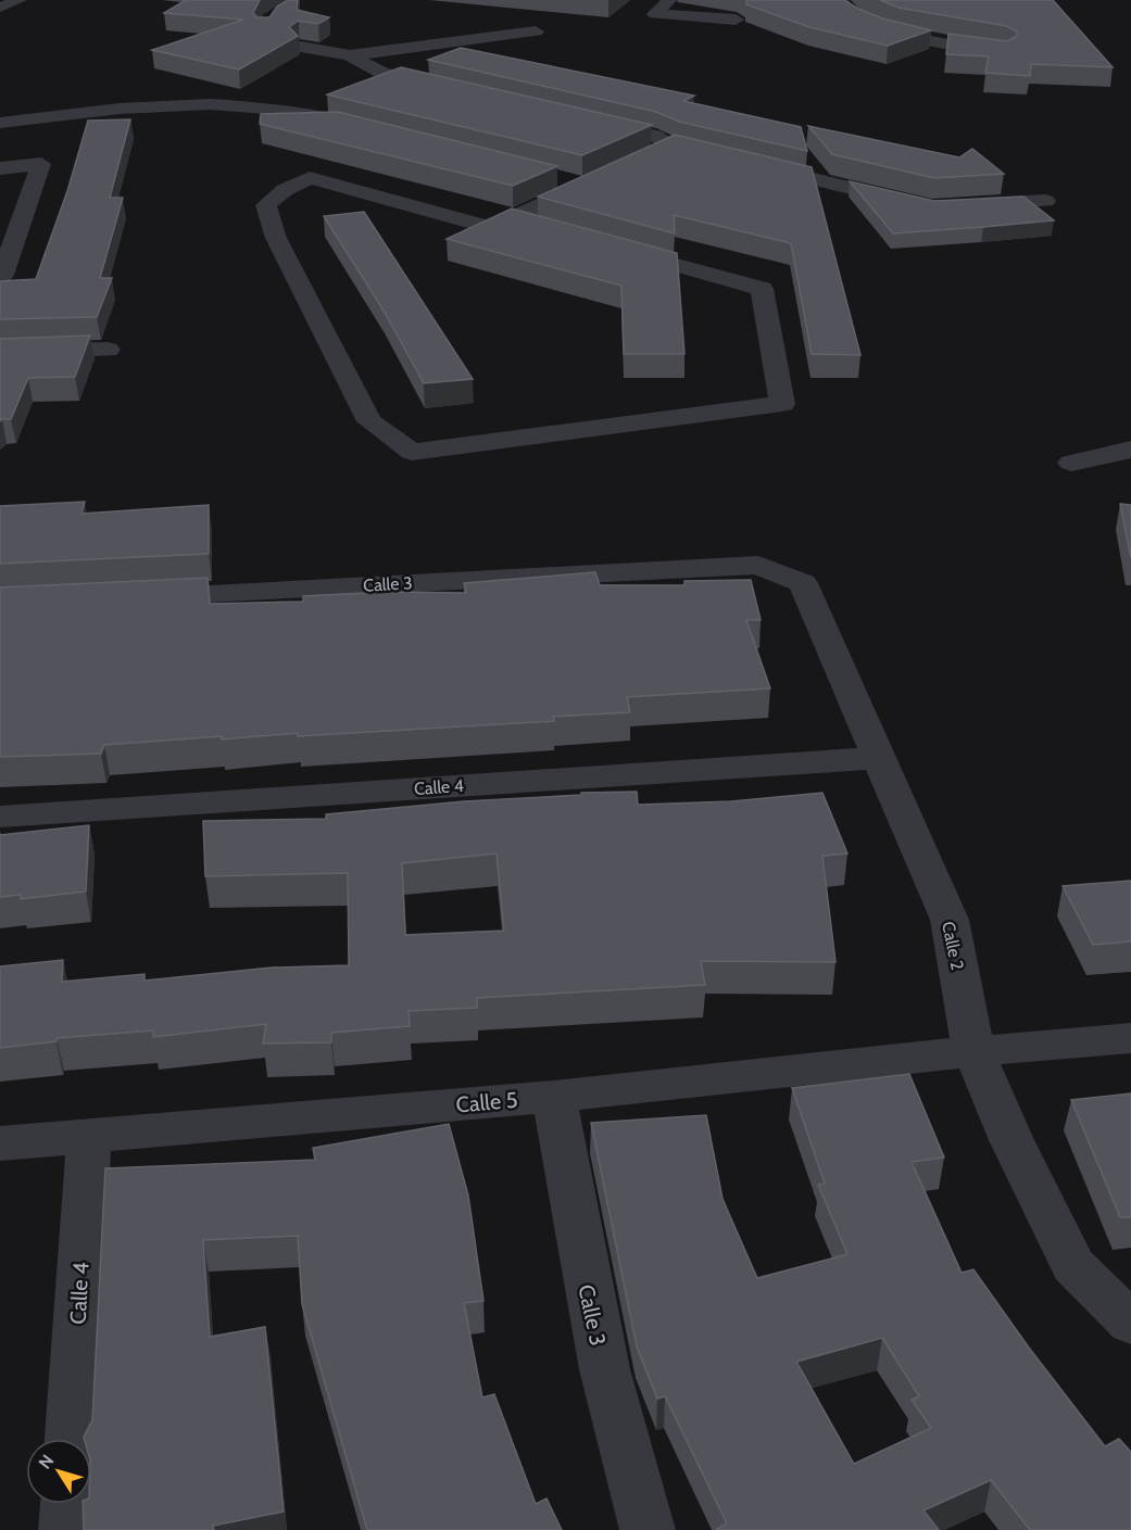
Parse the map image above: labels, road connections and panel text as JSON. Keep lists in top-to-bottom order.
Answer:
{
  "streets": {
    "street": [
      "Calle 3",
      "Calle 4",
      "Calle 2",
      "Calle 5"
    ]
  },
  "crossings": [
    ["Calle 3", "Calle 2"],
    ["Calle 3", "Calle 5"],
    ["Calle 4", "Calle 2"],
    ["Calle 4", "Calle 5"],
    ["Calle 2", "Calle 5"]
  ],
  "north": "top left"
}
